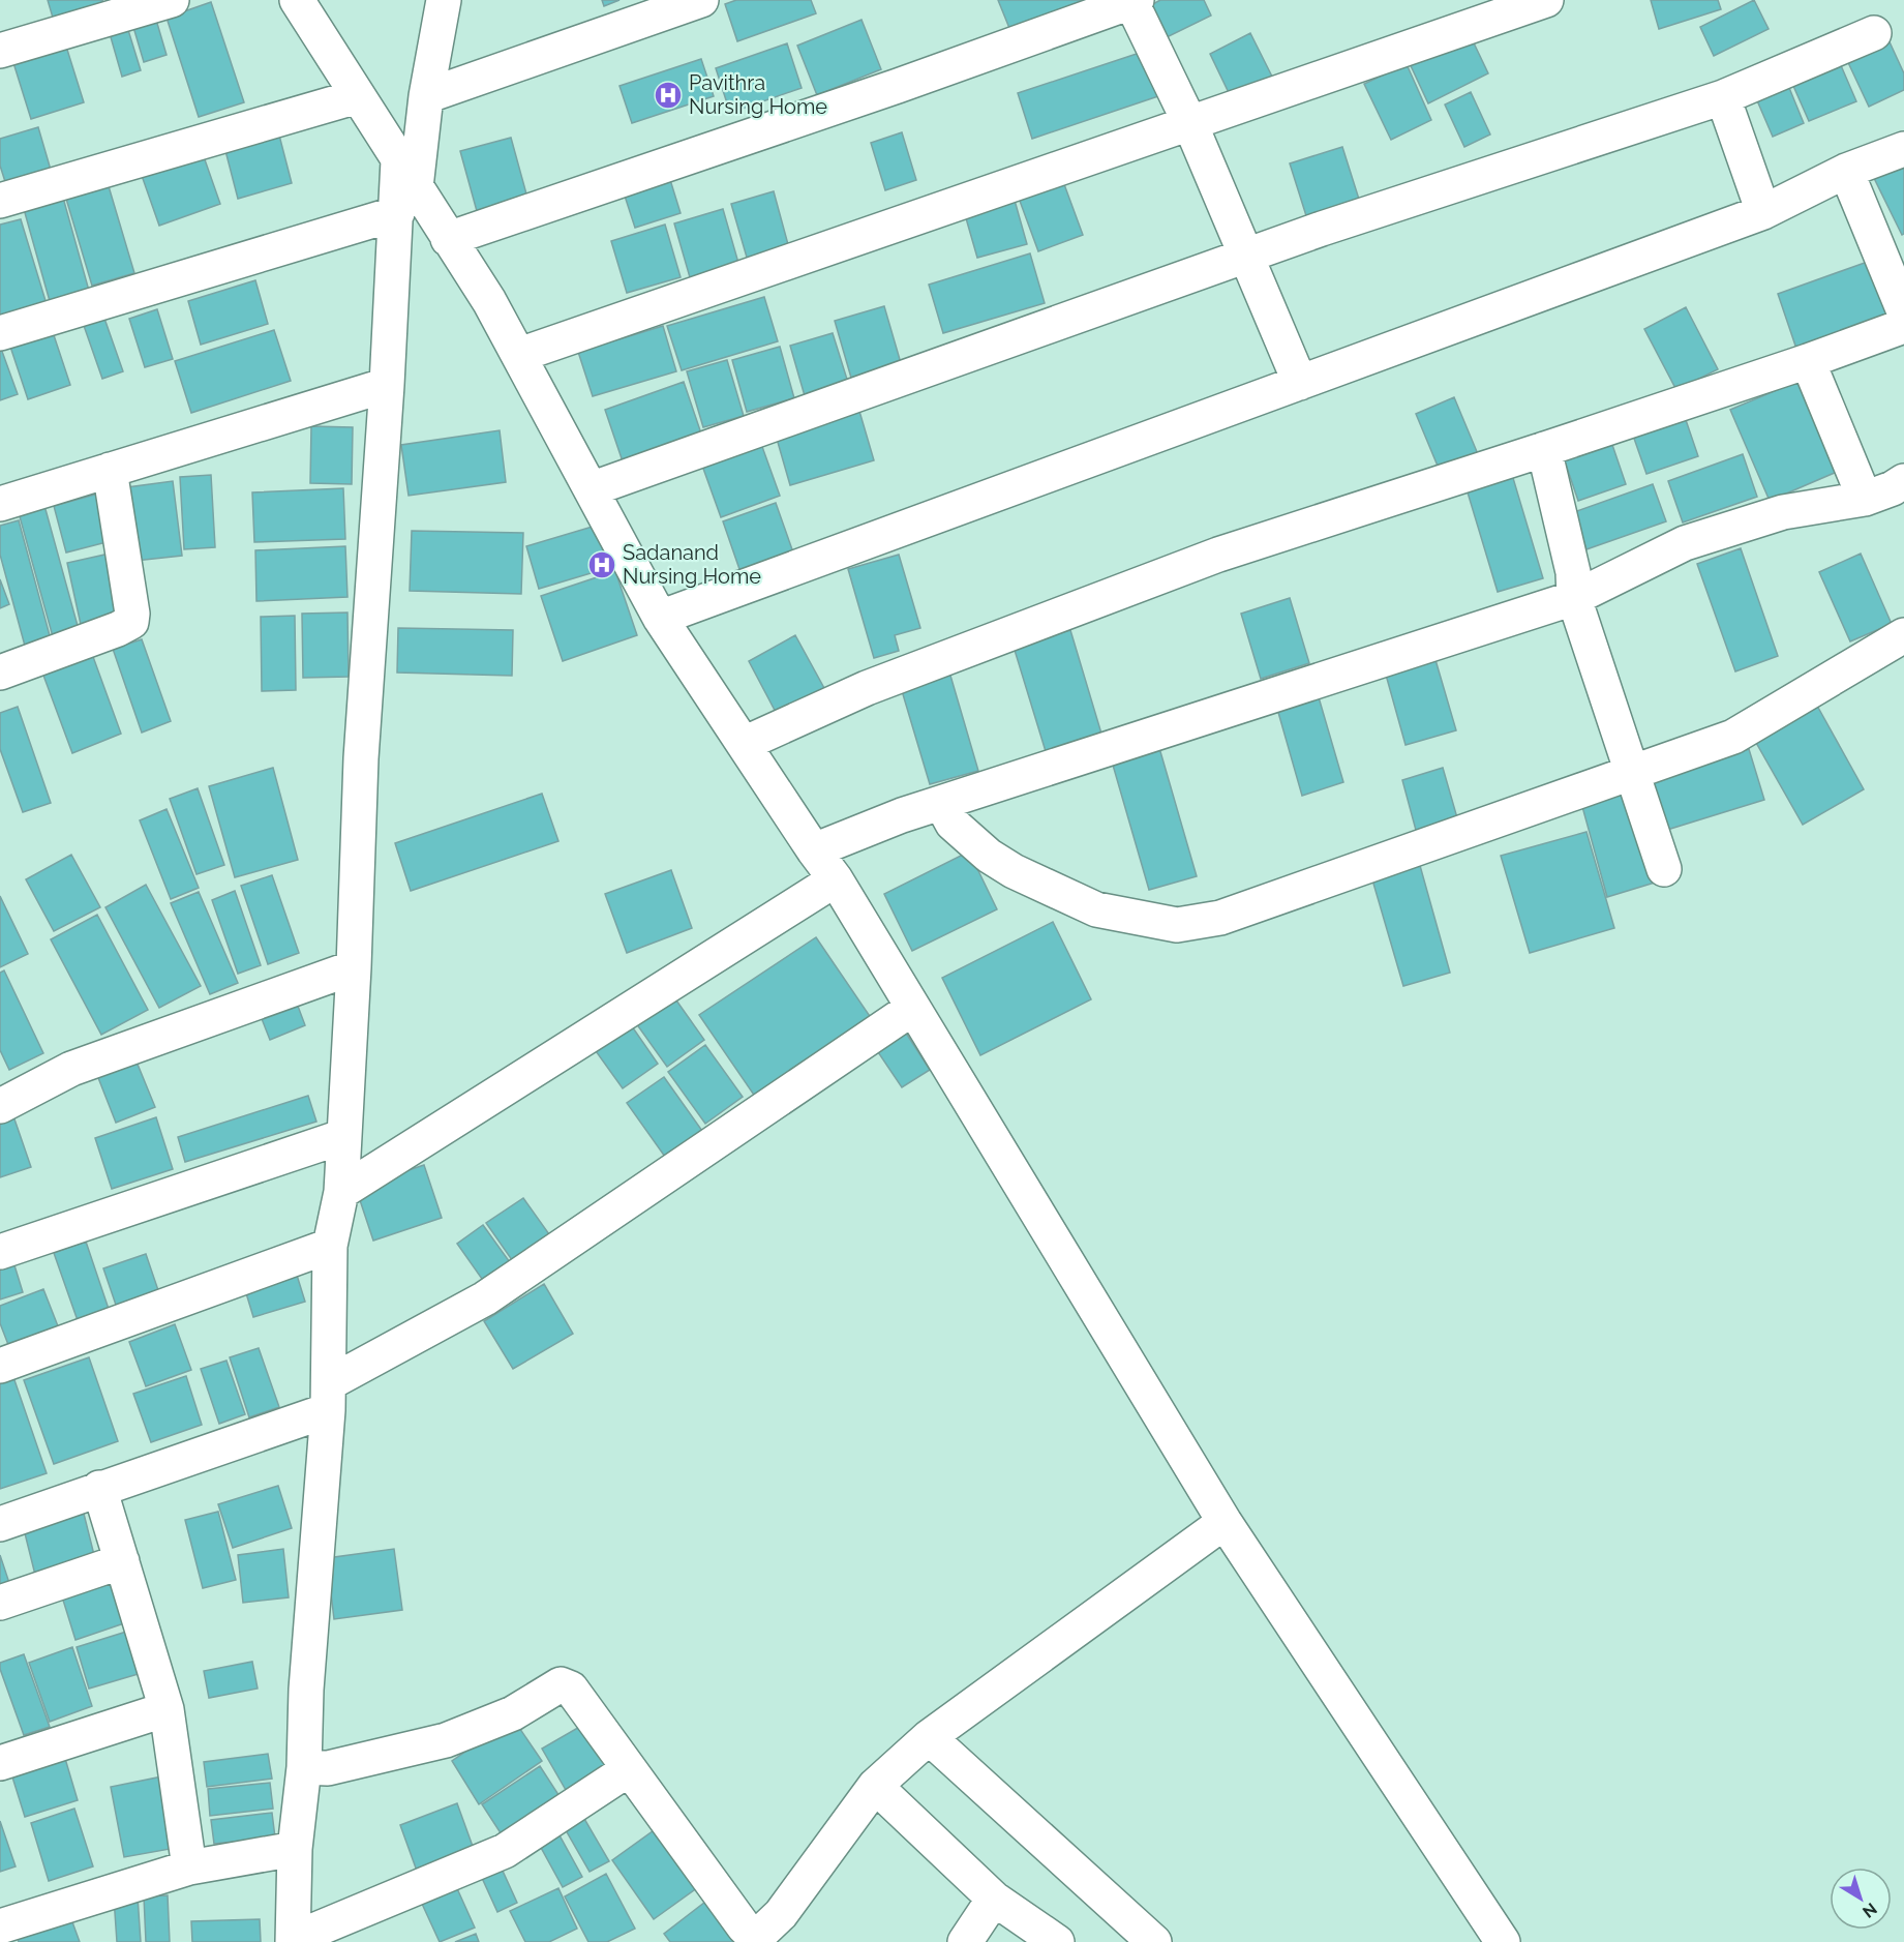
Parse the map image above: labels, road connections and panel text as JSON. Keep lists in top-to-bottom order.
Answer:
{
  "places": {
    "hospital": ["Pavithra Nursing Home", "Sadanand Nursing Home"]
  },
  "north": "bottom right"
}
